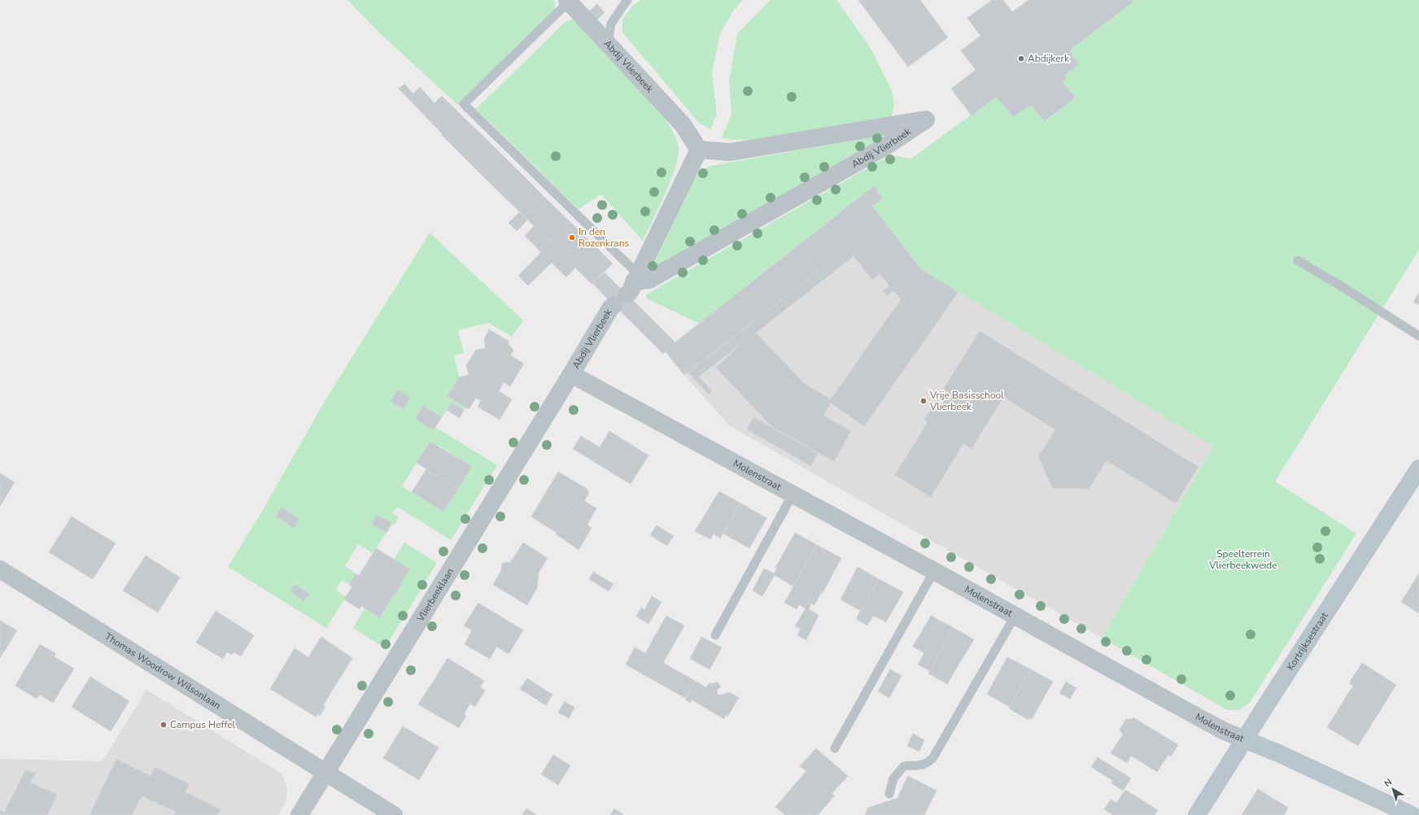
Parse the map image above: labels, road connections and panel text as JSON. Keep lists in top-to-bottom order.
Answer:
{
  "streets": {
    "street": [
      "Abdij Vlierbeek",
      "Molenstraat",
      "Vlierbeeklaan",
      "Kortrijksestraat",
      "Thomas Woodrow Wilsonlaan"
    ]
  },
  "crossings": [
    ["Abdij Vlierbeek", "Molenstraat"],
    ["Abdij Vlierbeek", "Vlierbeeklaan"],
    ["Molenstraat", "Vlierbeeklaan"],
    ["Molenstraat", "Kortrijksestraat"],
    ["Vlierbeeklaan", "Thomas Woodrow Wilsonlaan"]
  ],
  "parks": ["Speelterrein Vlierbeekweide"],
  "places": [
    "Abdijkerk",
    "In den Rozenkrans",
    "Vrije Basisschool Vlierbeek",
    "Campus Heffel"
  ],
  "north": "top left"
}
